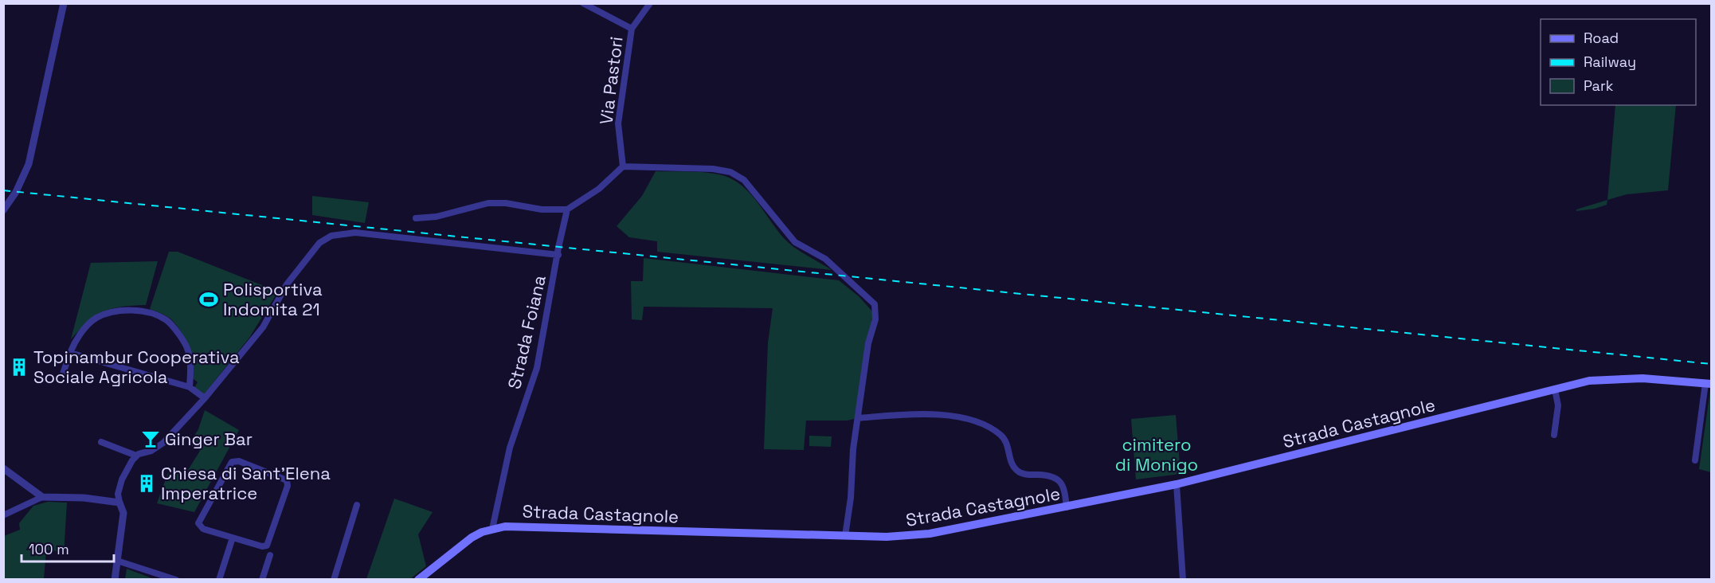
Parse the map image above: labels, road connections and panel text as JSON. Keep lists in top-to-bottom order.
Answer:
{
  "streets": {
    "main road": ["Strada Castagnole"],
    "street": ["Via Pastori", "Strada Foiana"]
  },
  "crossings": [
    ["Strada Foiana", "Strada Castagnole"]
  ],
  "parks": ["cimitero di Monigo"],
  "places": {
    "sports": ["Polisportiva Indomita 21"],
    "building": ["Topinambur Cooperativa Sociale Agricola", "Chiesa di Sant'Elena Imperatrice"],
    "bar": ["Ginger Bar"]
  },
  "legend": ["Road", "Railway", "Park"],
  "scale_bar": "100 m"
}
